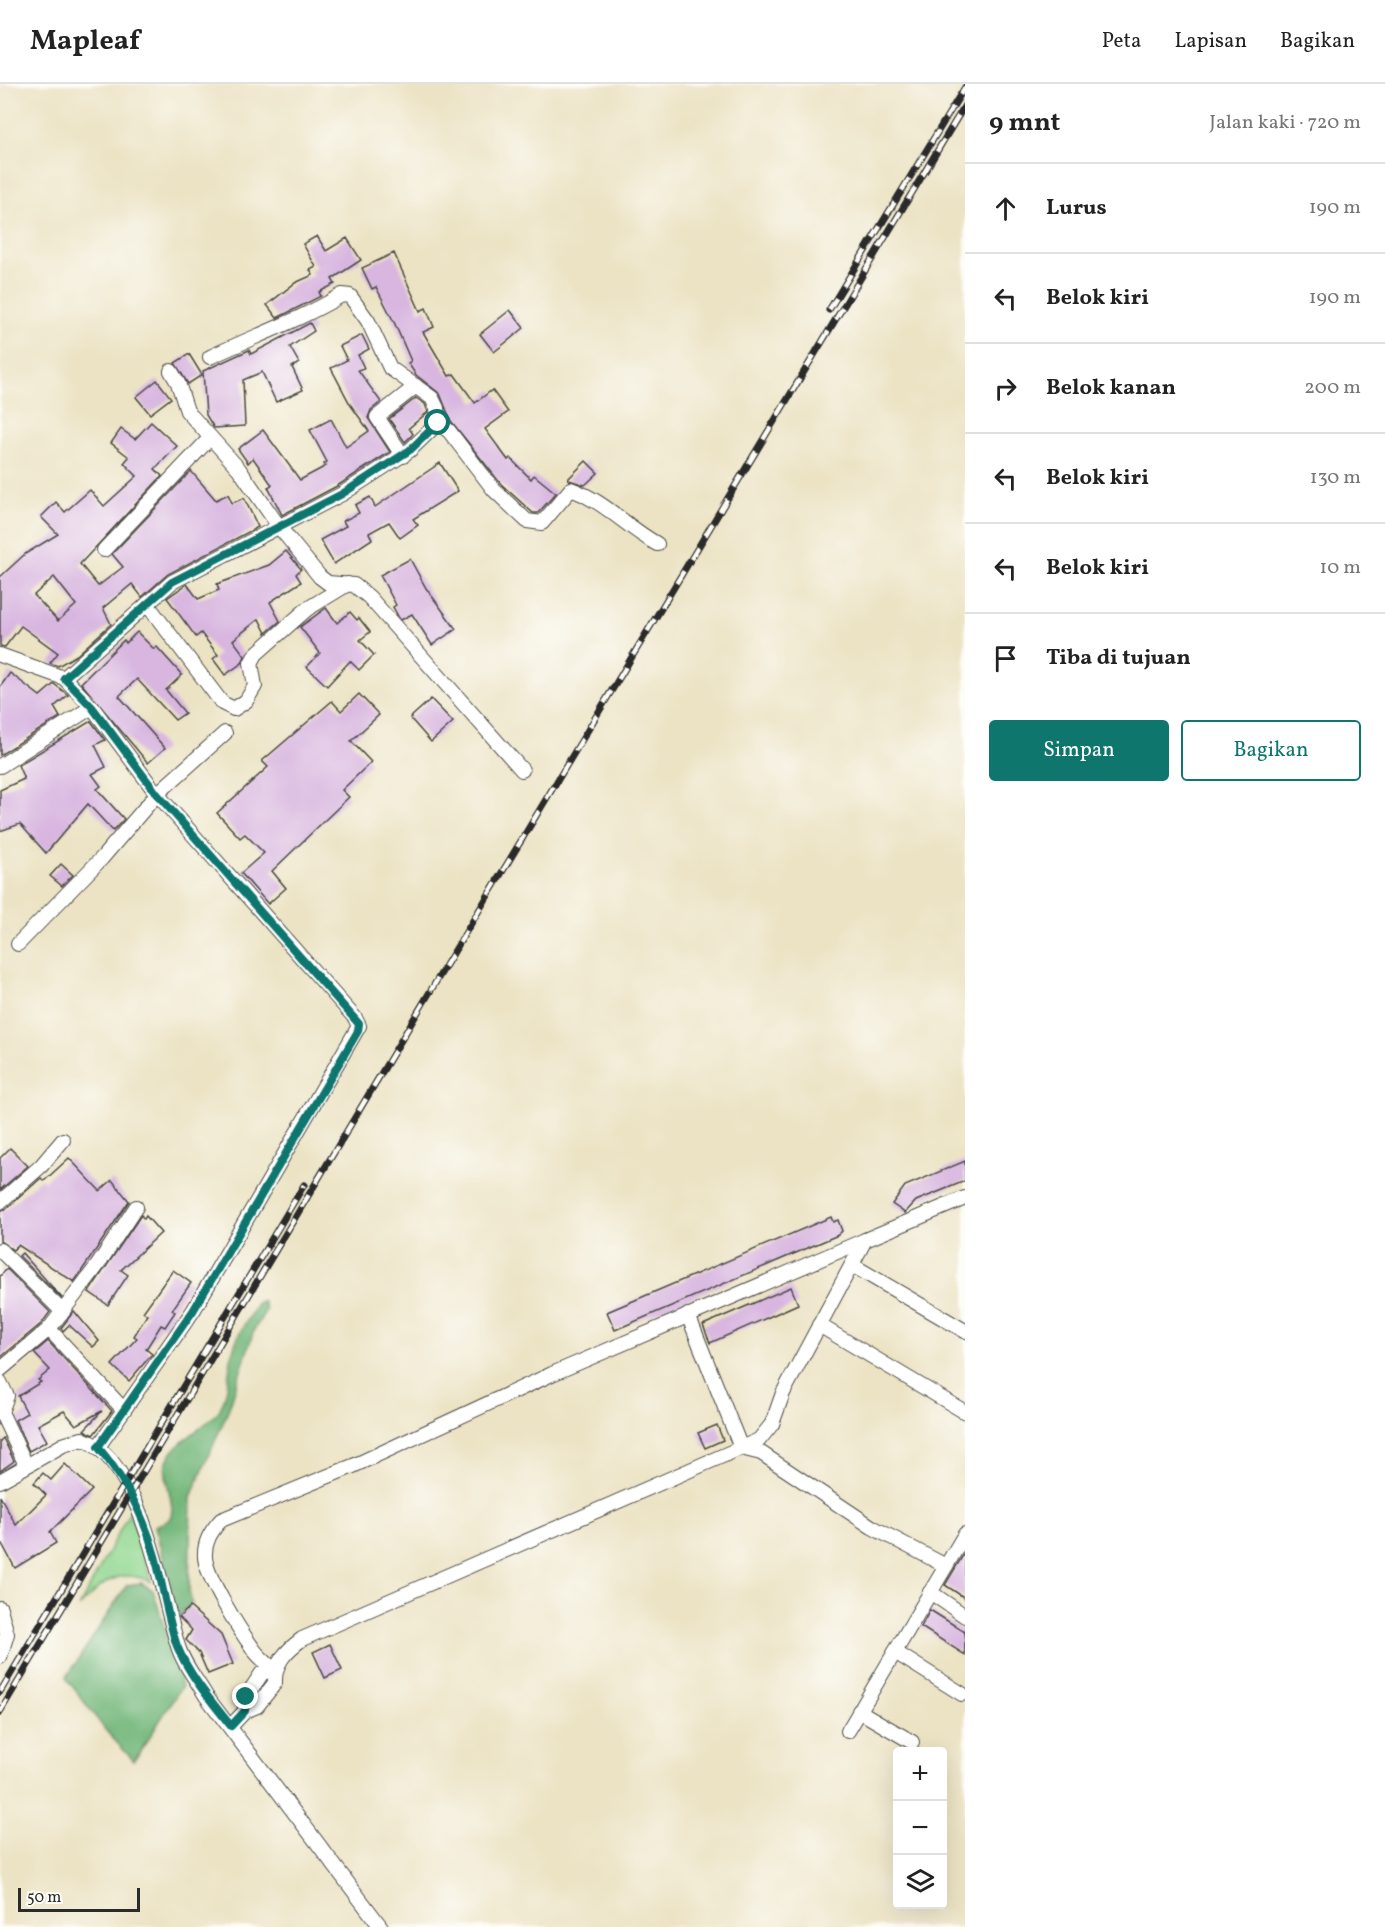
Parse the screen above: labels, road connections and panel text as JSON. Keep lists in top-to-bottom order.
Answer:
{
  "scale_bar": "50 m",
  "page": {
    "header": "Mapleaf",
    "nav": ["Peta", "Lapisan", "Bagikan"],
    "heading": ["9 mnt", "Jalan kaki · 720 m"],
    "list": [
      ["Lurus", "190 m"],
      ["Belok kiri", "190 m"],
      ["Belok kanan", "200 m"],
      ["Belok kiri", "130 m"],
      ["Belok kiri", "10 m"],
      "Tiba di tujuan"
    ],
    "buttons": ["Simpan", "Bagikan"],
    "map_buttons": ["+", "−"],
    "scale": "50 m"
  }
}
